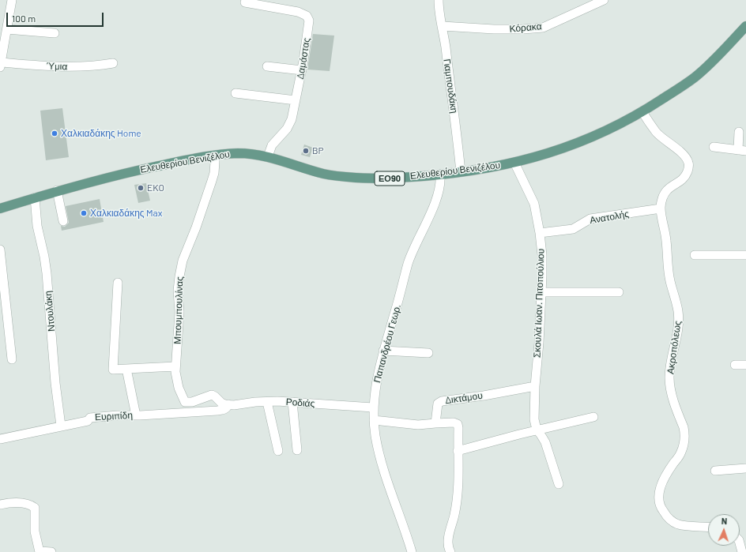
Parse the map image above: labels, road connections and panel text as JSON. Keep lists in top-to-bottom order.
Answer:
{
  "streets": {
    "main road": ["Ελευθερίου Βενιζέλου", "ΕΟ90"],
    "street": [
      "Κόρακα",
      "Δαμάστας",
      "Ύμια",
      "Γιαμπουδάκη",
      "Ανατολής",
      "Σκουλά Ιωαν. Πιτοπούλιου",
      "Μπουμπουλίνας",
      "Ντουλάκη",
      "Παπανδρέου Γεωρ.",
      "Ακροπόλεως",
      "Δικτάμου",
      "Ροδιάς",
      "Ευριπίδη"
    ]
  },
  "crossings": [
    ["Κόρακα", "Γιαμπουδάκη"],
    ["Δαμάστας", "Ελευθερίου Βενιζέλου"],
    ["Γιαμπουδάκη", "Ελευθερίου Βενιζέλου"],
    ["Ελευθερίου Βενιζέλου", "Σκουλά Ιωαν. Πιτοπούλιου"],
    ["Ελευθερίου Βενιζέλου", "Μπουμπουλίνας"],
    ["Ελευθερίου Βενιζέλου", "Ντουλάκη"],
    ["Ελευθερίου Βενιζέλου", "Παπανδρέου Γεωρ."],
    ["Ελευθερίου Βενιζέλου", "Ακροπόλεως"],
    ["Ανατολής", "Σκουλά Ιωαν. Πιτοπούλιου"],
    ["Ανατολής", "Ακροπόλεως"],
    ["Σκουλά Ιωαν. Πιτοπούλιου", "Δικτάμου"],
    ["Μπουμπουλίνας", "Ροδιάς"],
    ["Μπουμπουλίνας", "Ευριπίδη"],
    ["Ντουλάκη", "Ευριπίδη"],
    ["Παπανδρέου Γεωρ.", "Ροδιάς"],
    ["Ροδιάς", "Ευριπίδη"]
  ],
  "places": [
    "Χαλκιαδάκης Home",
    "BP",
    "EKO",
    "Χαλκιαδάκης Max"
  ],
  "scale_bar": "100 m",
  "north": "top"
}
